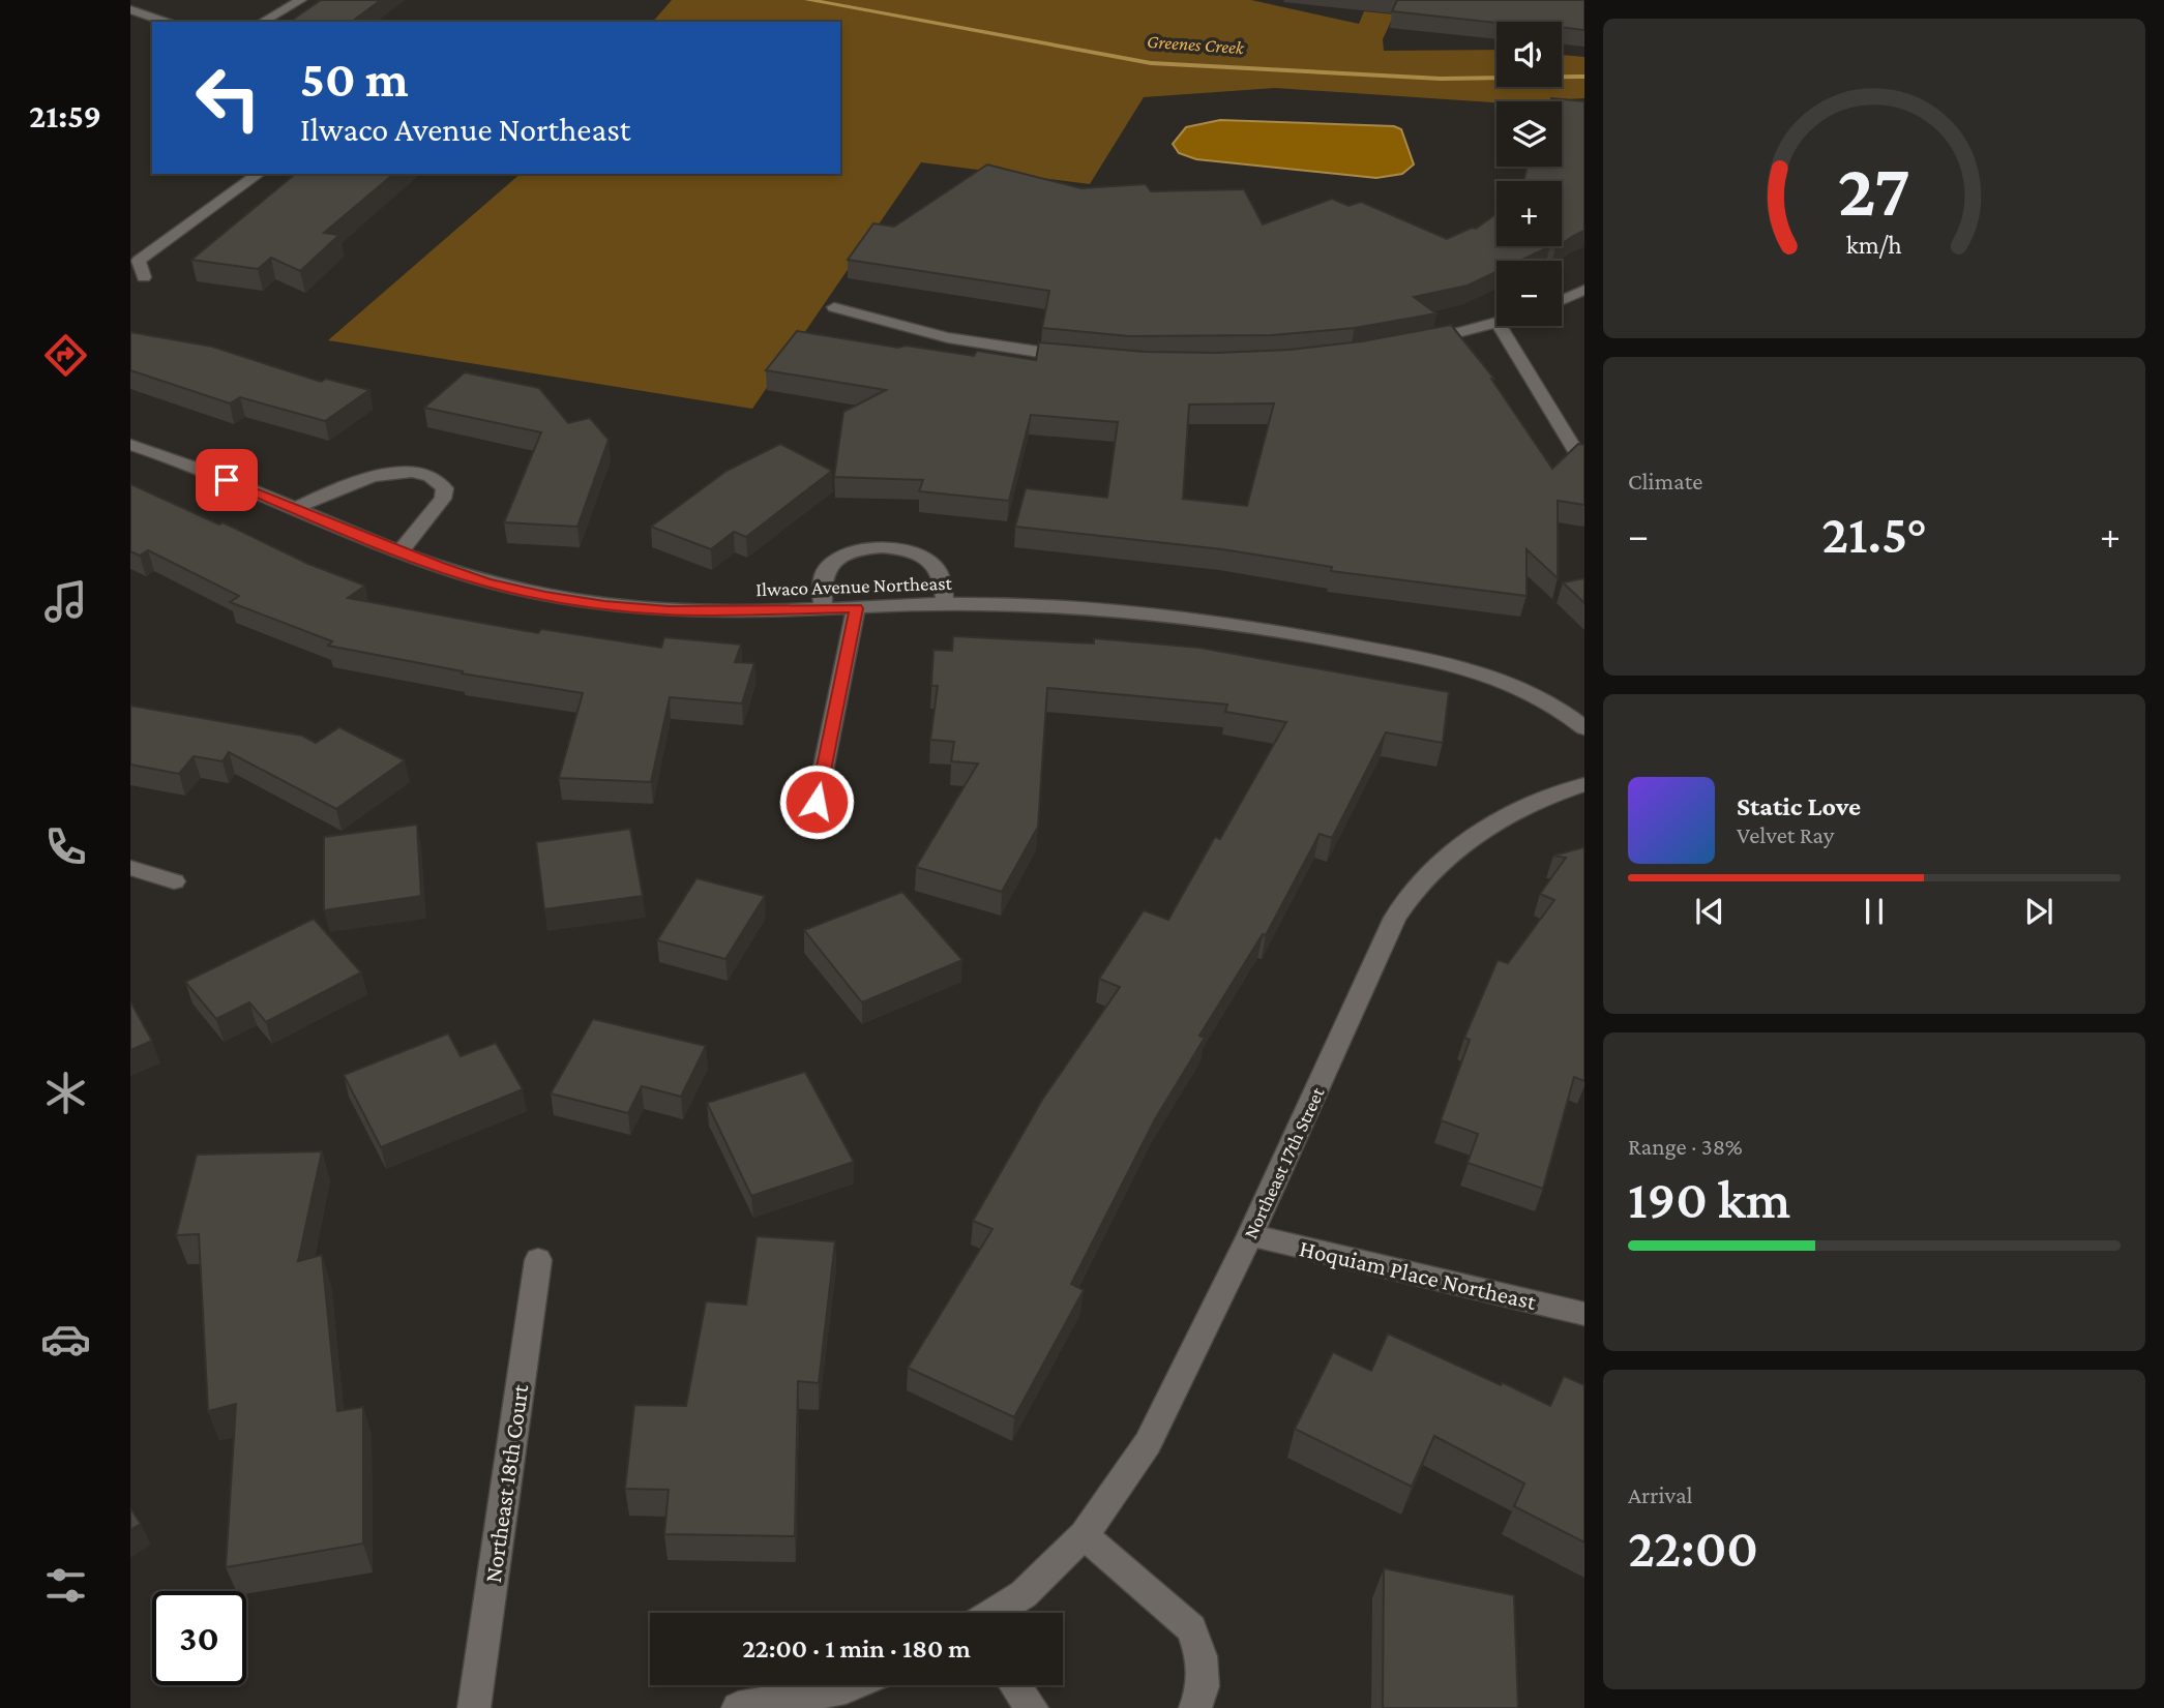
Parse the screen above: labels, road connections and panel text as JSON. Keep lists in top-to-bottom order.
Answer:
{
  "streets": {
    "street": [
      "Ilwaco Avenue Northeast",
      "Northeast 17th Street",
      "Hoquiam Place Northeast",
      "Northeast 18th Court"
    ]
  },
  "crossings": [
    ["Northeast 17th Street", "Hoquiam Place Northeast"]
  ],
  "water": ["Greenes Creek"],
  "page": {
    "tabs": "21:59",
    "map_buttons": ["+", "−"],
    "turn": ["50 m", "Ilwaco Avenue Northeast"],
    "tile": [
      "Climate",
      ["Range · 38%", "190 km"],
      ["Arrival", "22:00"]
    ],
    "heat": ["−", "21.5°", "+"],
    "song": ["Static Love", "Velvet Ray"],
    "limit": "30",
    "trip": "22:00 · 1 min · 180 m",
    "gauge": ["27", "km/h"]
  }
}
